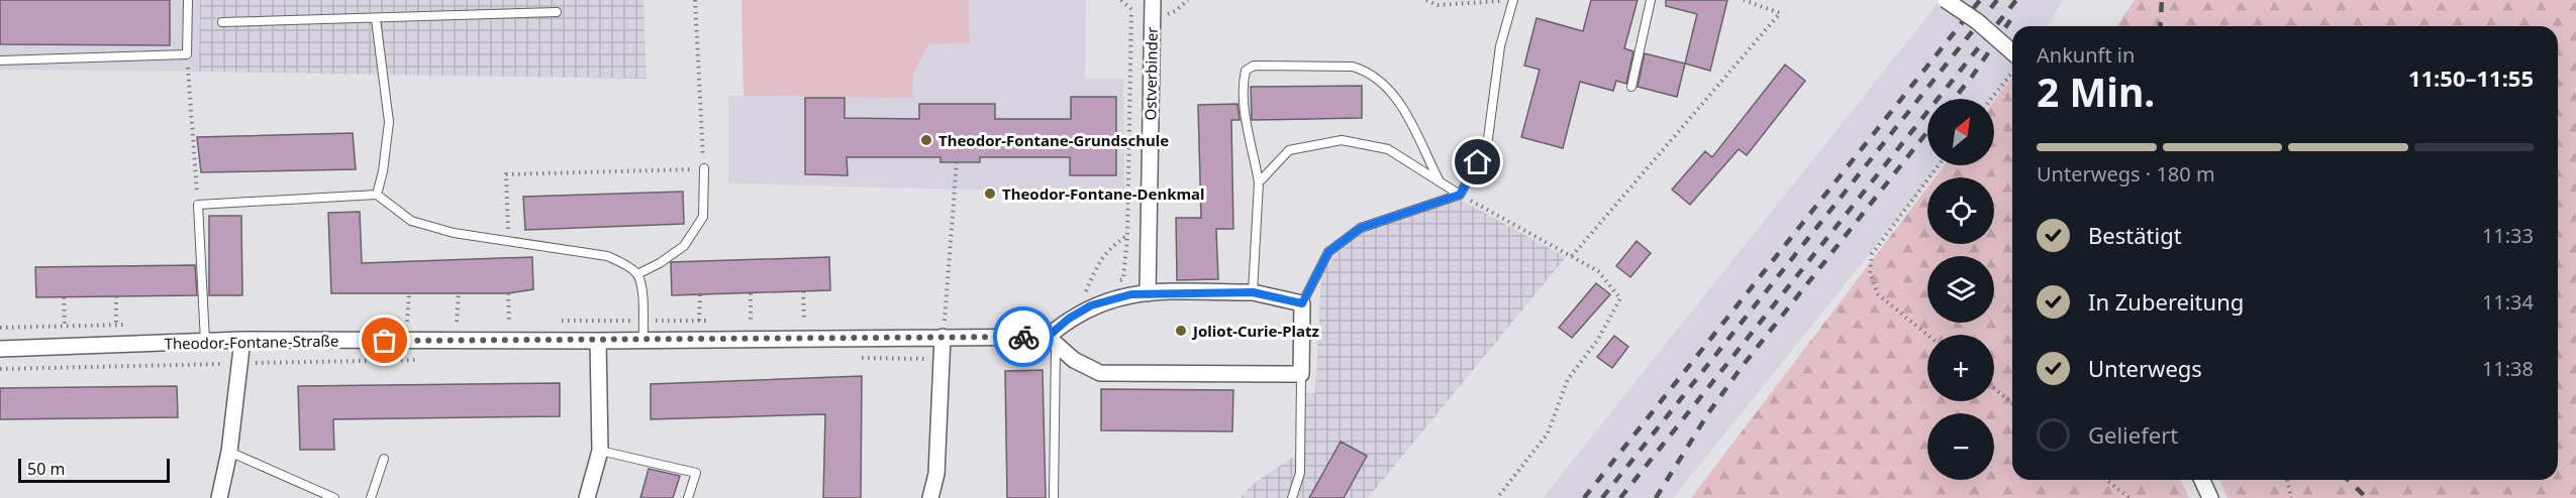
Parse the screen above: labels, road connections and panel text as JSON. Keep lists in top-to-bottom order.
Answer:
{
  "streets": {
    "street": ["Ostverbinder", "Theodor-Fontane-Straße"]
  },
  "places": ["Theodor-Fontane-Grundschule", "Theodor-Fontane-Denkmal", "Joliot-Curie-Platz"],
  "scale_bar": "50 m",
  "north": "top right",
  "page": {
    "heading": ["2 Min.", "Ankunft in", "11:50–11:55"],
    "map_buttons": ["+", "−"],
    "bar": "Unterwegs · 180 m",
    "list": [
      ["Bestätigt", "11:33"],
      ["In Zubereitung", "11:34"],
      ["Unterwegs", "11:38"],
      "Geliefert"
    ],
    "scale": "50 m"
  }
}
